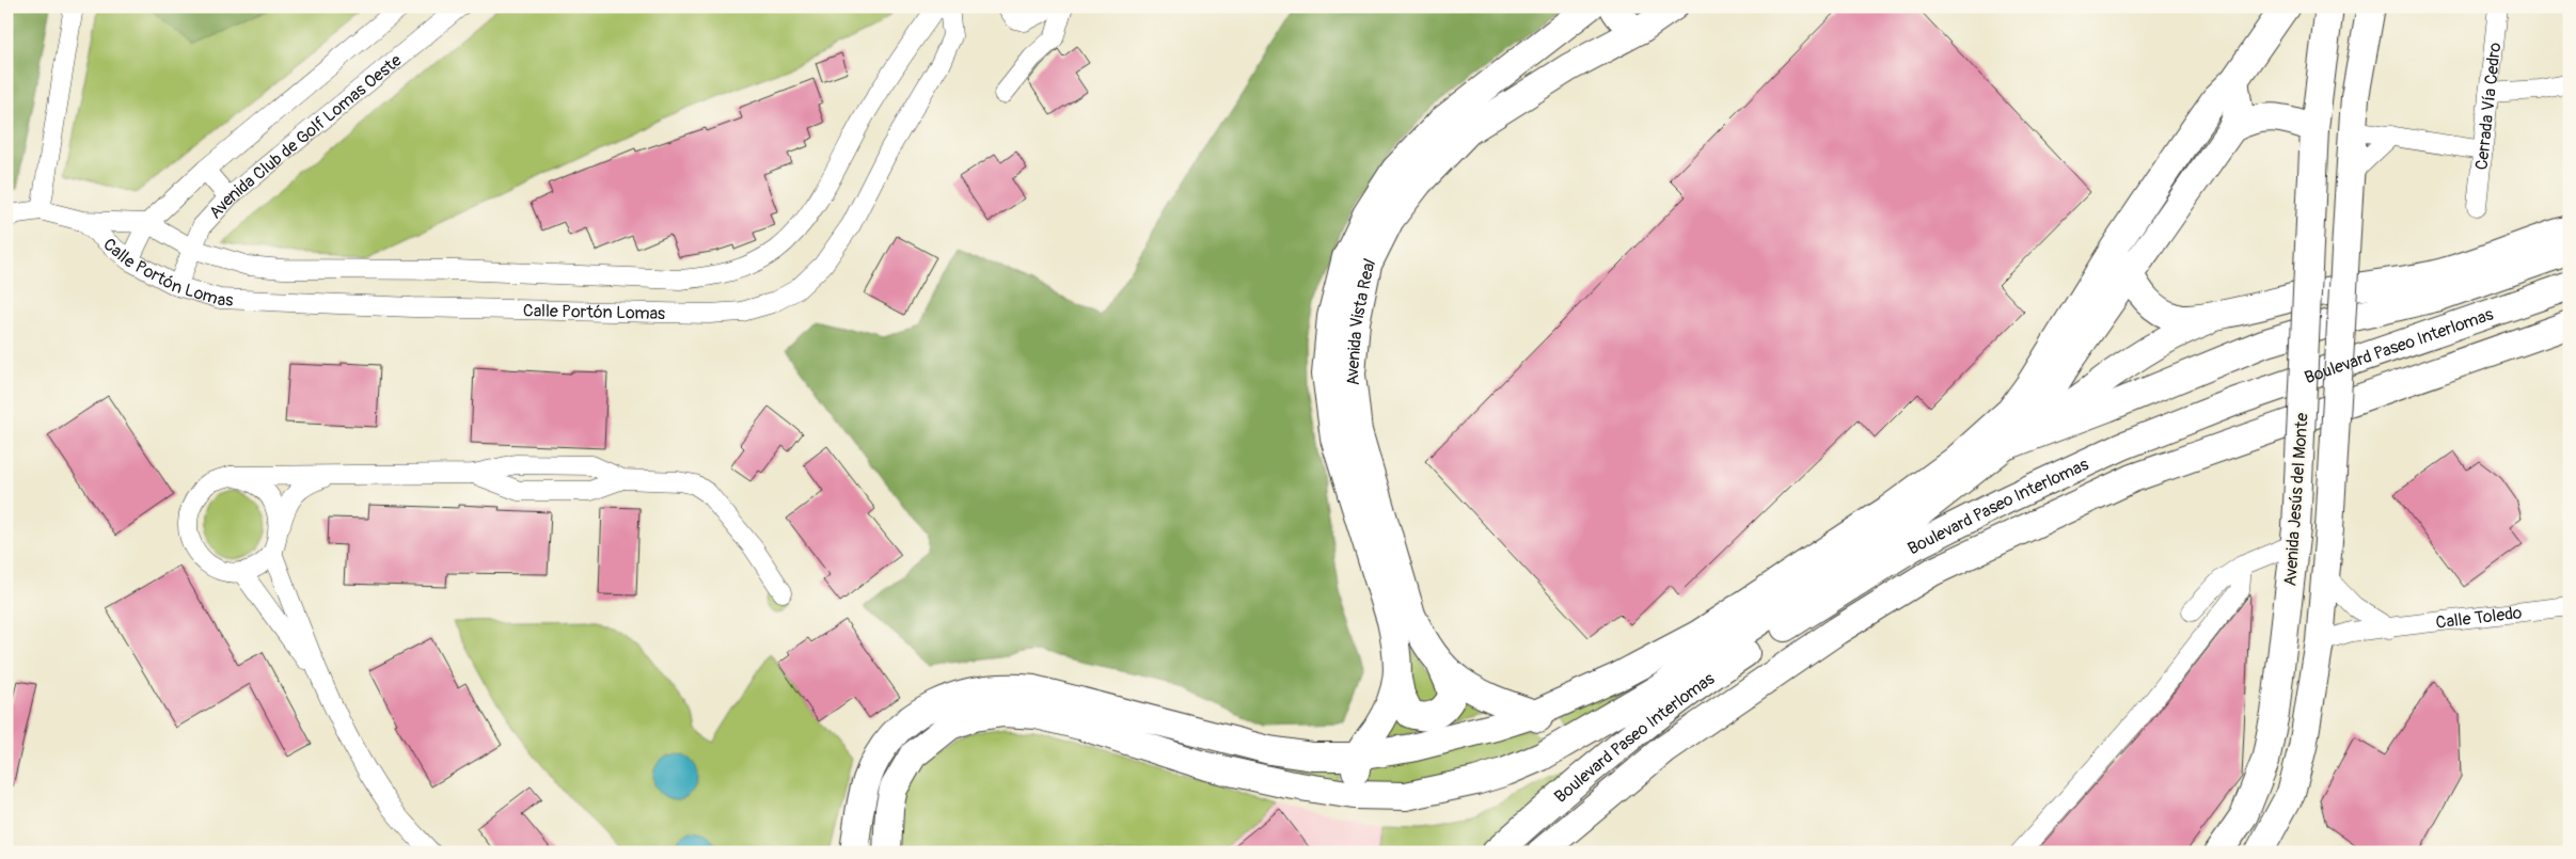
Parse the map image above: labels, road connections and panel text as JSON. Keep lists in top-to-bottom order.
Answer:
{
  "streets": {
    "main road": ["Avenida Vista Real", "Boulevard Paseo Interlomas", "Avenida Jesús del Monte"],
    "street": [
      "Cerrada Vía Cedro",
      "Avenida Club de Golf Lomas Oeste",
      "Calle Portón Lomas",
      "Calle Toledo"
    ]
  },
  "crossings": [
    ["Avenida Club de Golf Lomas Oeste", "Calle Portón Lomas"],
    ["Avenida Jesús del Monte", "Calle Toledo"]
  ]
}
